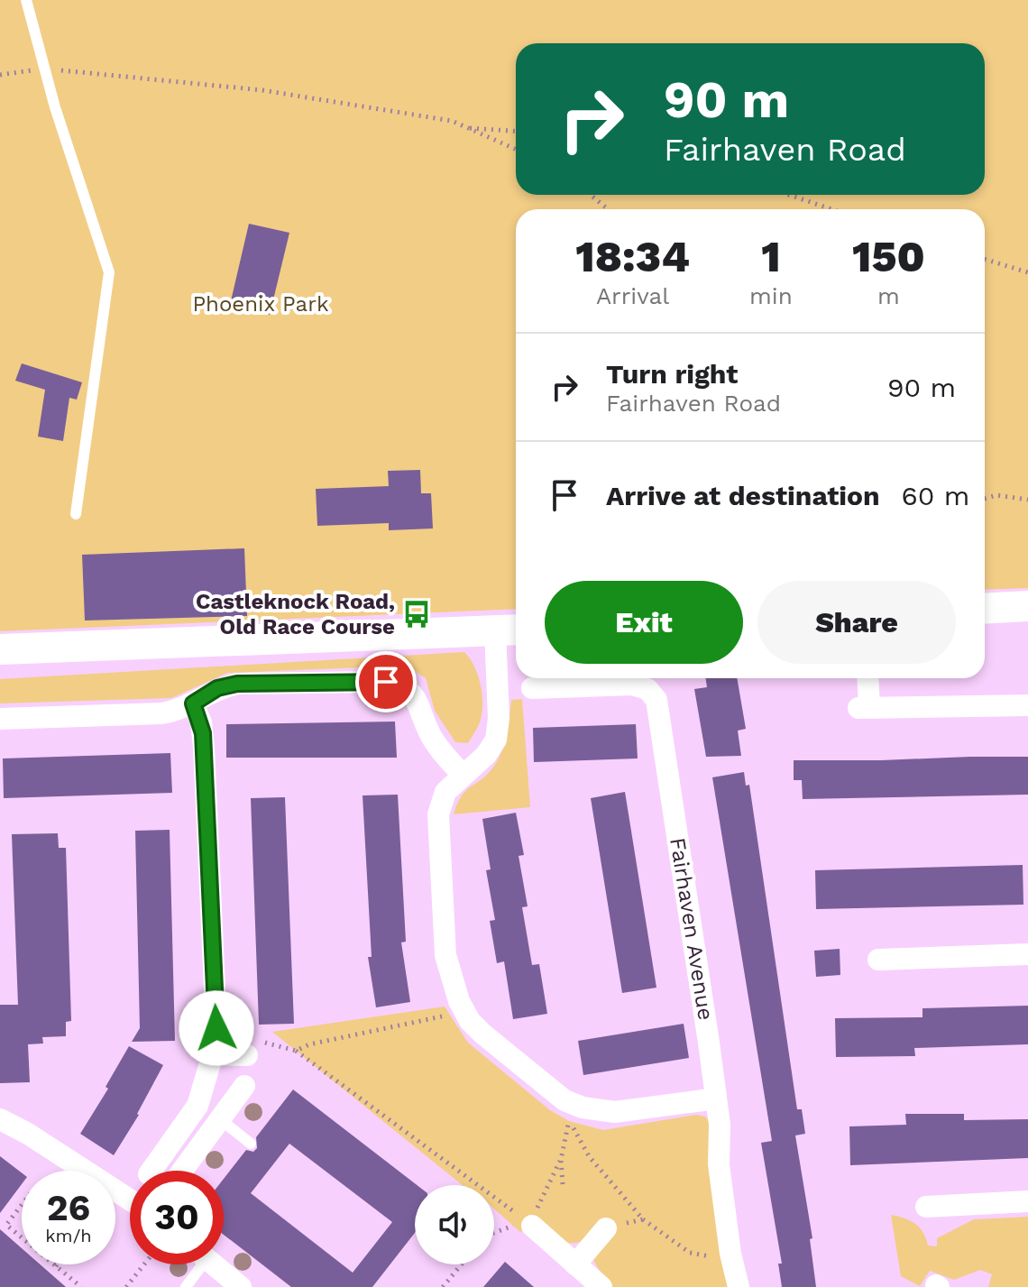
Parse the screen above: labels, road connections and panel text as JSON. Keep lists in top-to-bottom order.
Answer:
{
  "streets": {
    "street": ["Fairhaven Avenue"]
  },
  "parks": ["Phoenix Park"],
  "places": {
    "bus stop": ["Castleknock Road, Old Race Course"]
  },
  "page": {
    "turn": ["90 m", "Fairhaven Road"],
    "eta": [
      "18:34",
      "Arrival",
      "1",
      "min",
      "150",
      "m"
    ],
    "list": [
      {
        "name": "Turn right",
        "note": "Fairhaven Road",
        "value": "90 m"
      },
      {
        "name": "Arrive at destination",
        "value": "60 m"
      }
    ],
    "buttons": ["Exit", "Share"],
    "speed": "26 km/h",
    "limit": "30"
  }
}
